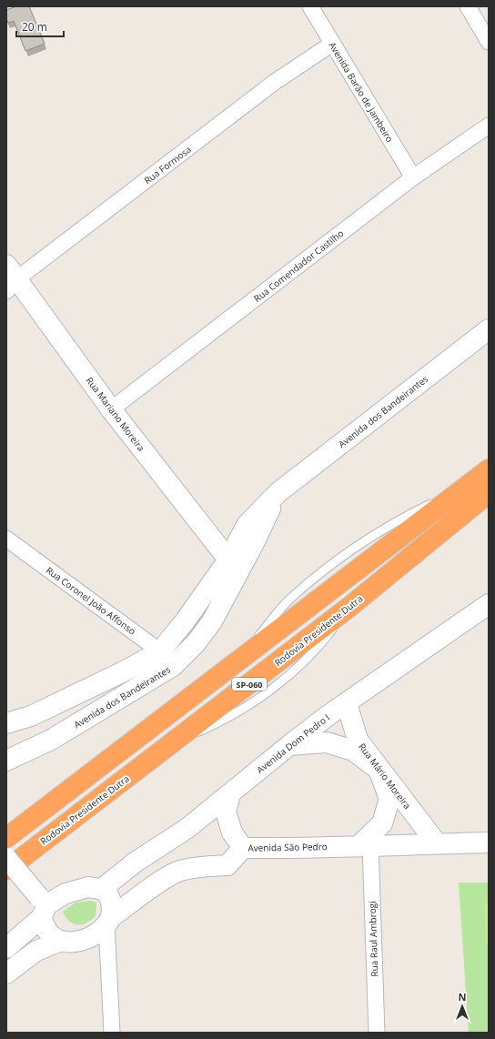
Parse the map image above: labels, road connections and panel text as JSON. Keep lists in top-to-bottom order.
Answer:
{
  "streets": {
    "highway": ["Rodovia Presidente Dutra", "SP-060"],
    "main road": [
      "Avenida dos Bandeirantes",
      "Rua Mariano Moreira",
      "Avenida Dom Pedro I",
      "Rua Mário Moreira",
      "Avenida São Pedro"
    ],
    "street": [
      "Avenida Barão de Jambeiro",
      "Rua Formosa",
      "Rua Comendador Castilho",
      "Rua Coronel João Affonso",
      "Rua Raul Ambrogi"
    ]
  },
  "crossings": [
    ["Avenida Barão de Jambeiro", "Rua Formosa"],
    ["Avenida Barão de Jambeiro", "Rua Comendador Castilho"],
    ["Rua Formosa", "Rua Mariano Moreira"],
    ["Rua Comendador Castilho", "Rua Mariano Moreira"],
    ["Avenida dos Bandeirantes", "Rua Mariano Moreira"],
    ["Avenida dos Bandeirantes", "Rua Coronel João Affonso"],
    ["Avenida Dom Pedro I", "Rua Mário Moreira"],
    ["Avenida Dom Pedro I", "Avenida São Pedro"],
    ["Rua Mário Moreira", "Avenida São Pedro"],
    ["Avenida São Pedro", "Rua Raul Ambrogi"]
  ],
  "scale_bar": "20 m",
  "north": "top"
}
